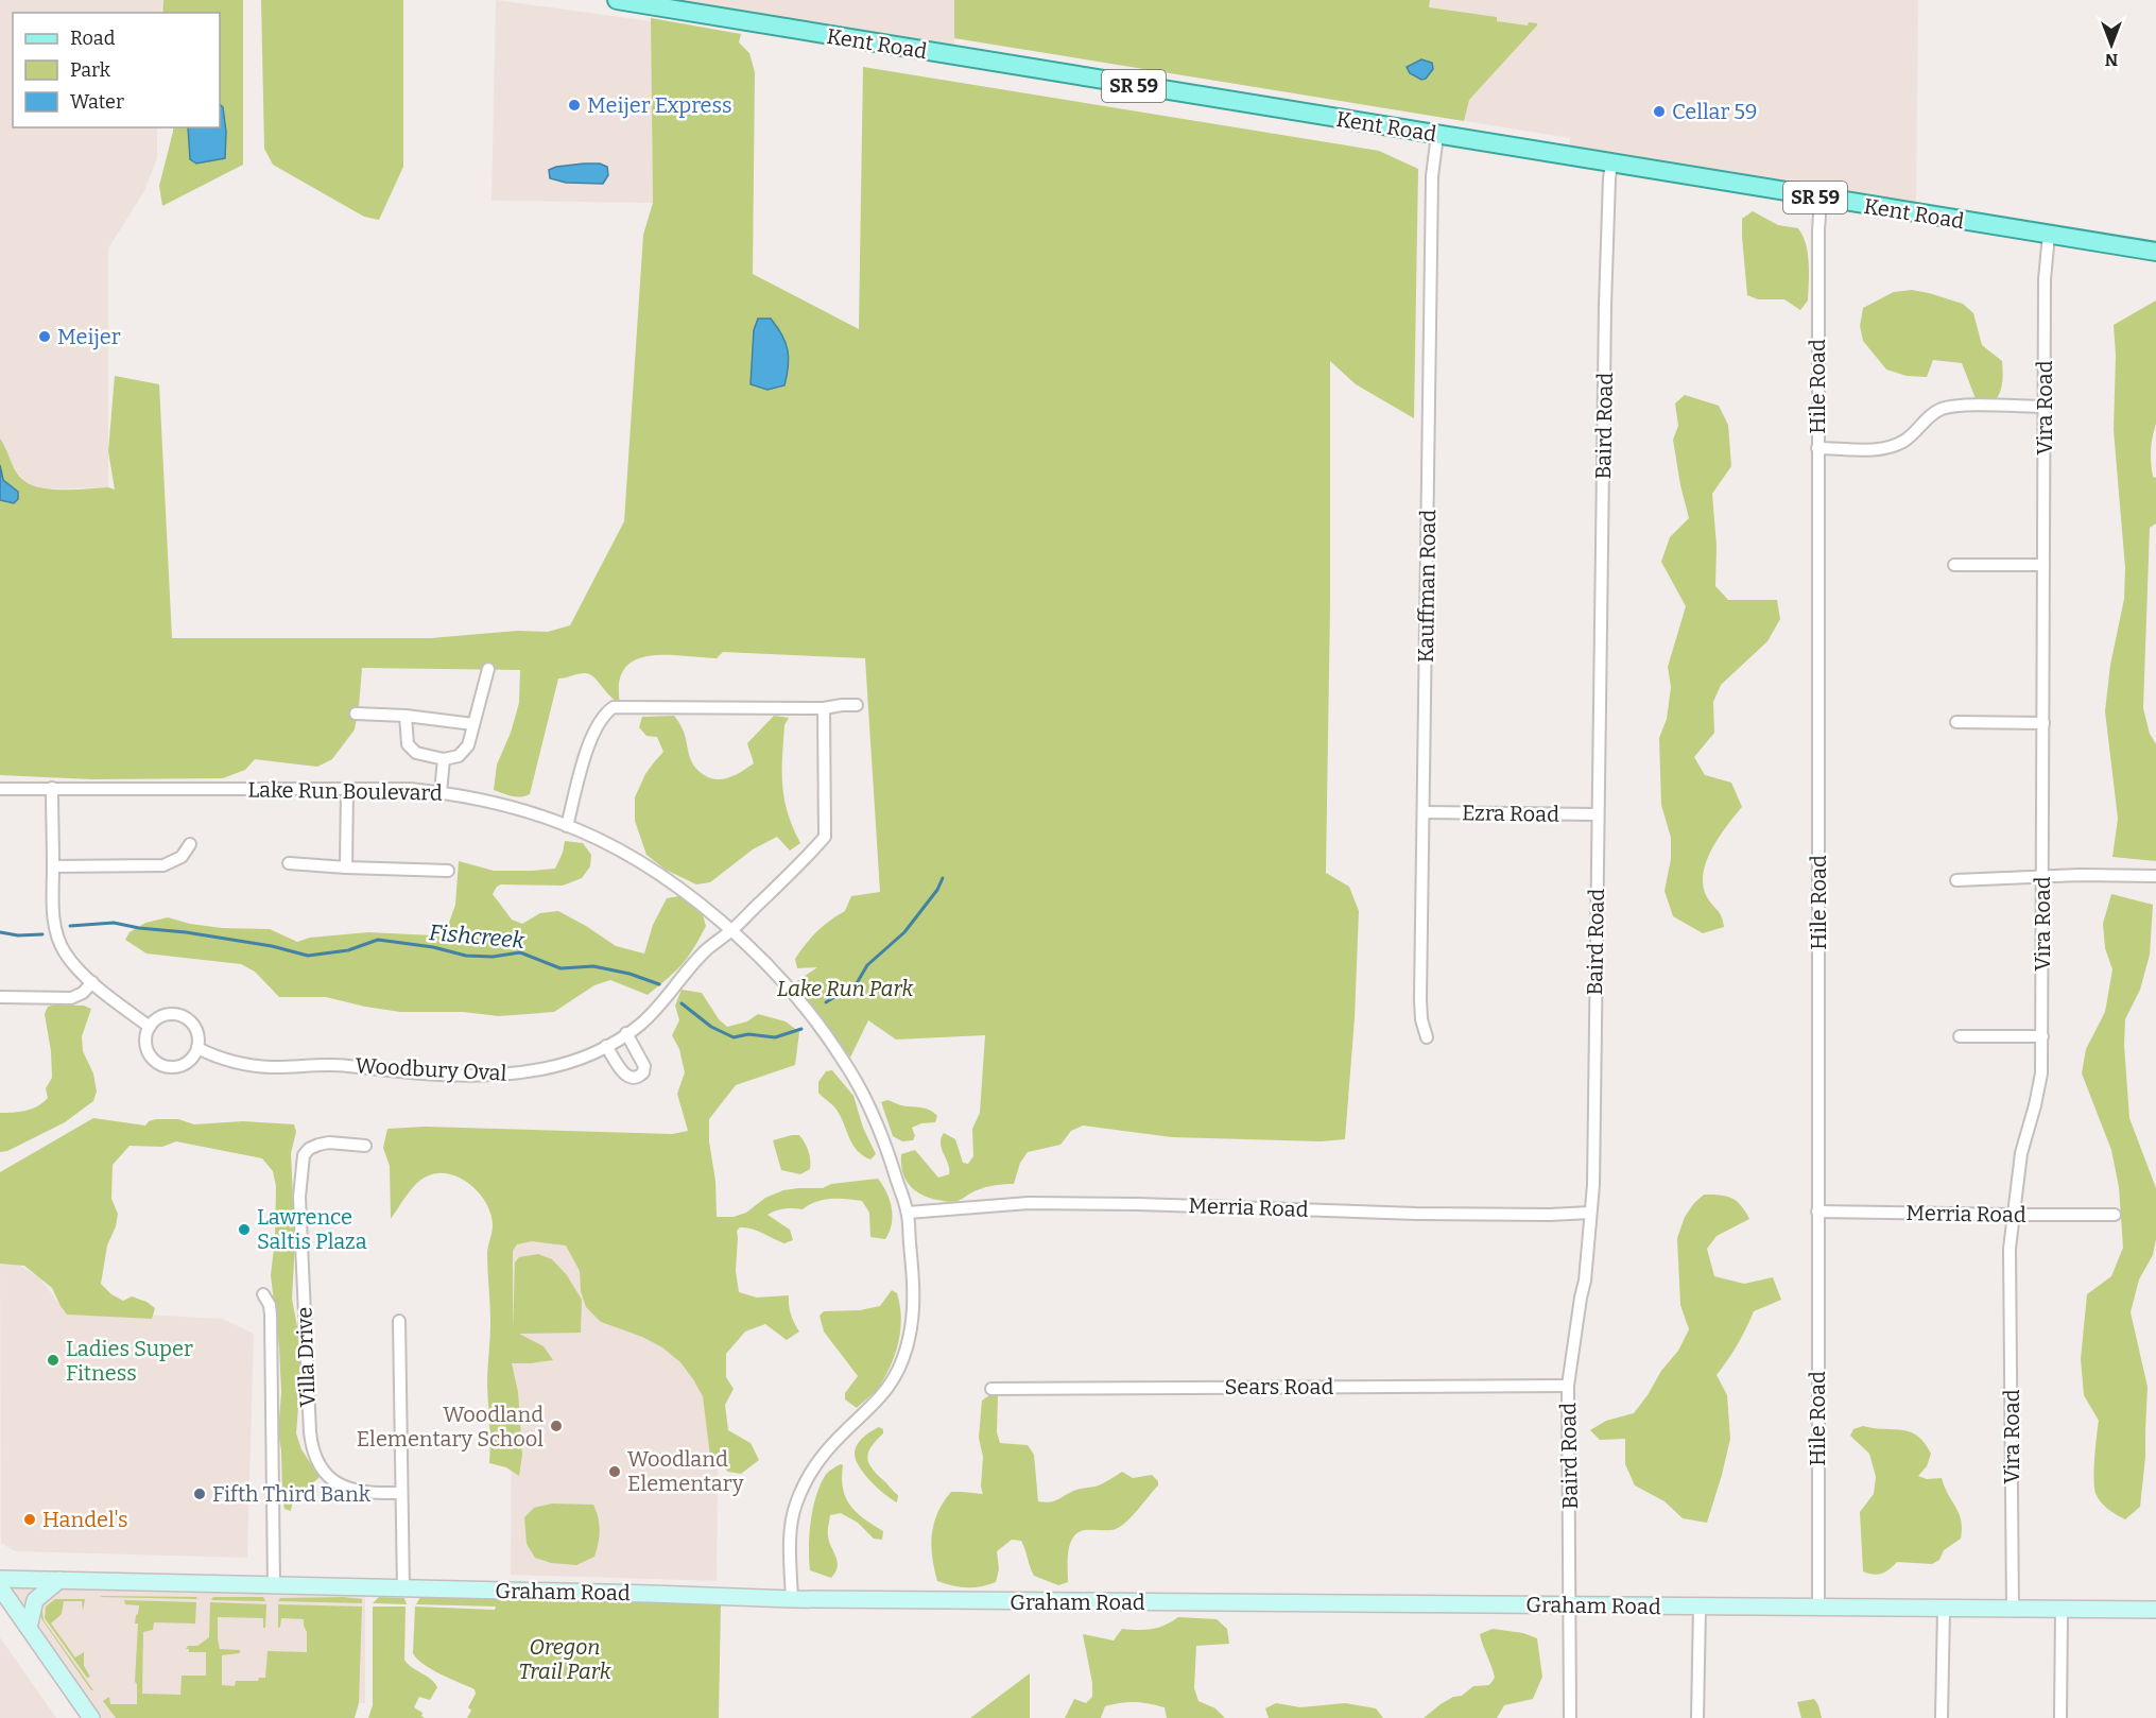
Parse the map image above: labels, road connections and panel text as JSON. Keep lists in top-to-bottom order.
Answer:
{
  "streets": {
    "main road": ["Kent Road", "SR 59", "Graham Road"],
    "street": [
      "Hile Road",
      "Vira Road",
      "Baird Road",
      "Kauffman Road",
      "Lake Run Boulevard",
      "Ezra Road",
      "Woodbury Oval",
      "Merria Road",
      "Villa Drive",
      "Sears Road"
    ]
  },
  "crossings": [
    ["Kent Road", "Hile Road"],
    ["Kent Road", "Vira Road"],
    ["Kent Road", "Baird Road"],
    ["Kent Road", "Kauffman Road"],
    ["Hile Road", "Merria Road"],
    ["Hile Road", "Graham Road"],
    ["Vira Road", "Merria Road"],
    ["Vira Road", "Graham Road"],
    ["Baird Road", "Ezra Road"],
    ["Baird Road", "Merria Road"],
    ["Baird Road", "Sears Road"],
    ["Baird Road", "Graham Road"],
    ["Kauffman Road", "Ezra Road"],
    ["Lake Run Boulevard", "Woodbury Oval"],
    ["Lake Run Boulevard", "Merria Road"],
    ["Lake Run Boulevard", "Graham Road"]
  ],
  "water": ["Fishcreek"],
  "parks": ["Lake Run Park", "Oregon Trail Park"],
  "places": [
    "Meijer Express",
    "Cellar 59",
    "Meijer",
    "Lawrence Saltis Plaza",
    "Ladies Super Fitness",
    "Woodland Elementary School",
    "Woodland Elementary",
    "Fifth Third Bank",
    "Handel's"
  ],
  "legend": ["Road", "Park", "Water"],
  "north": "bottom"
}
